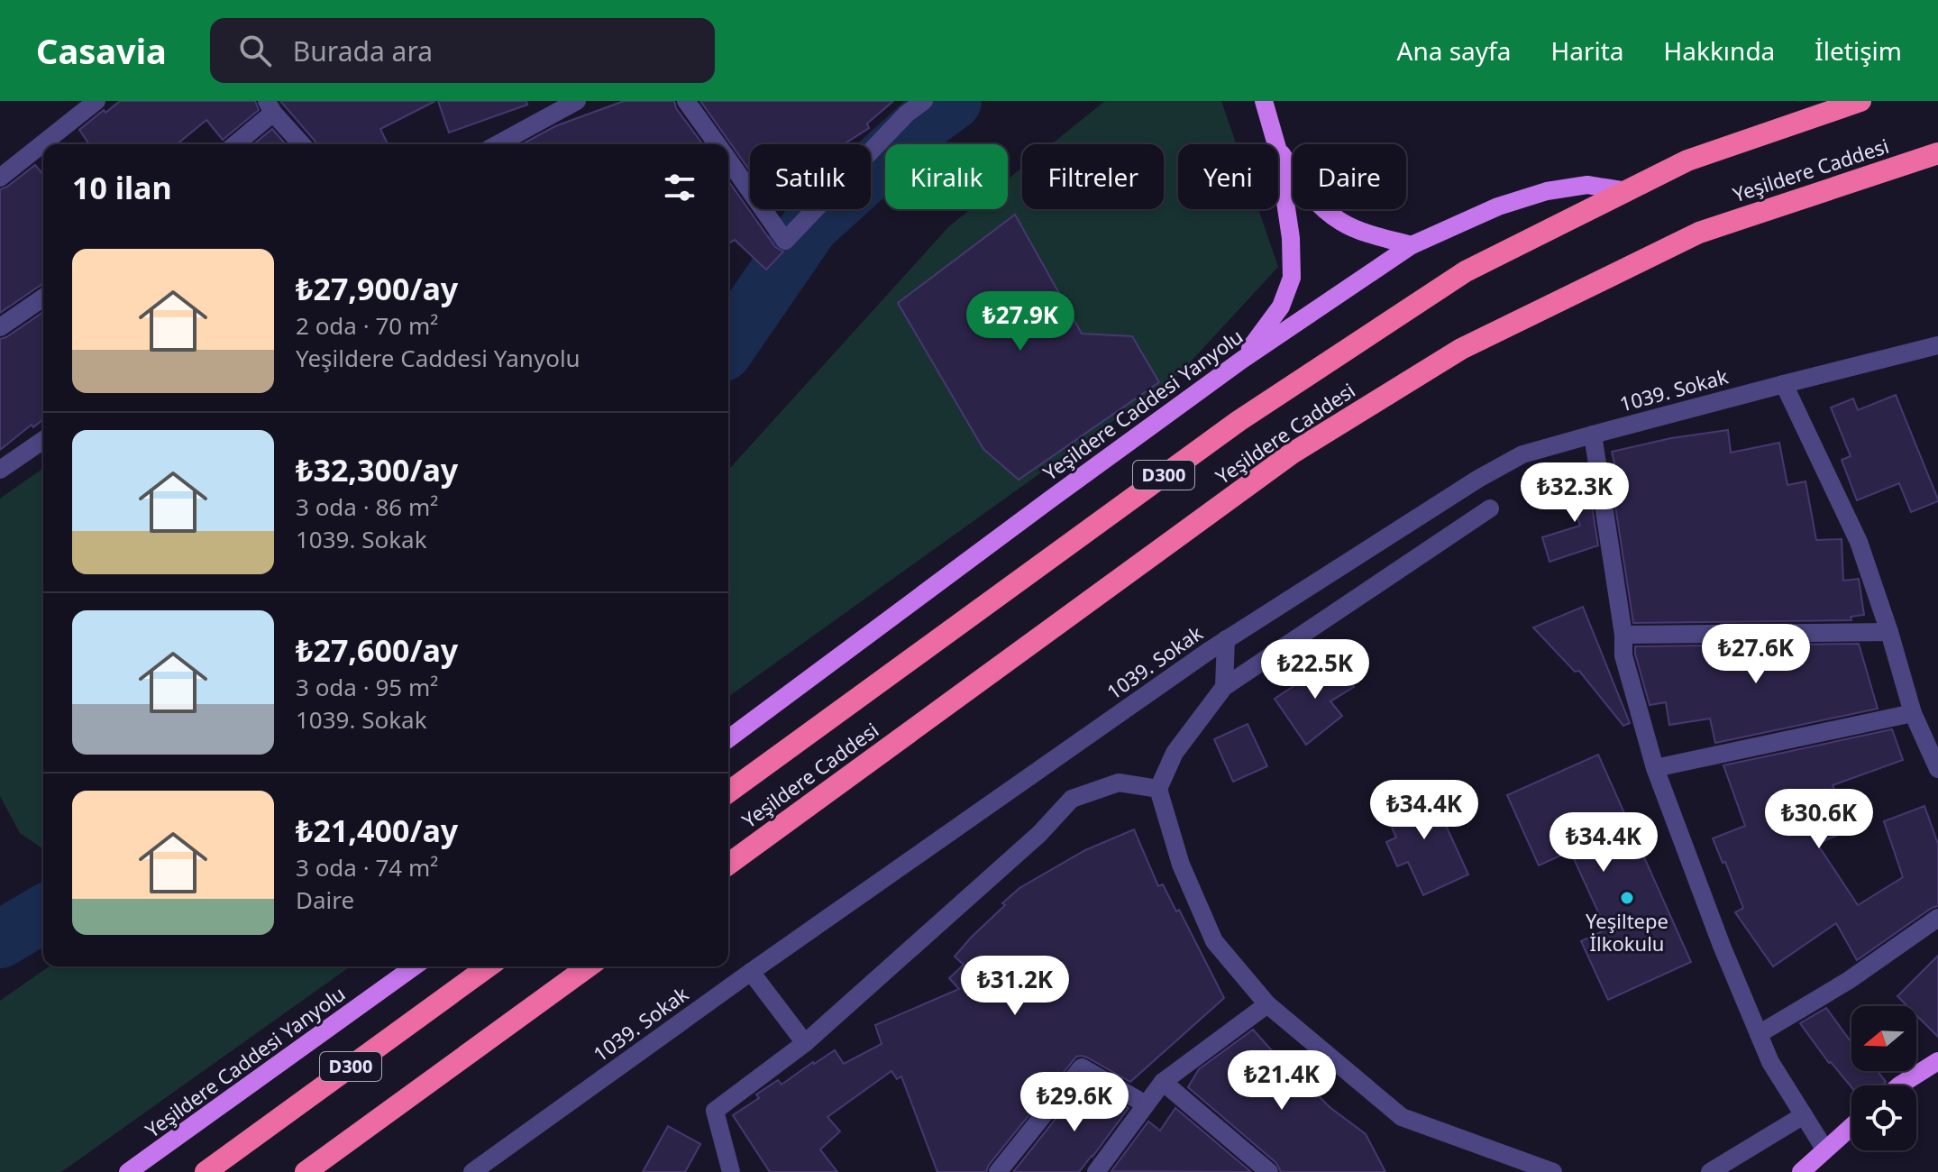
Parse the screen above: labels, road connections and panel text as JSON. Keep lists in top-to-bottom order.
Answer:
{
  "streets": {
    "highway": ["Yeşildere Caddesi", "D300"],
    "main road": ["Yeşildere Caddesi Yanyolu"],
    "street": ["1039. Sokak"]
  },
  "crossings": [
    ["Yeşildere Caddesi", "Yeşildere Caddesi Yanyolu"]
  ],
  "places": ["Yeşiltepe İlkokulu"],
  "north": "left",
  "page": {
    "header": "Casavia",
    "search": "Burada ara",
    "nav": [
      "Ana sayfa",
      "Harita",
      "Hakkında",
      "İletişim"
    ],
    "chip": [
      "Satılık",
      "Kiralık",
      "Filtreler",
      "Yeni",
      "Daire"
    ],
    "heading": "10 ilan",
    "list": [
      {
        "name": "₺27,900/ay",
        "note": "2 oda · 70 m² · Yeşildere Caddesi Yanyolu"
      },
      {
        "name": "₺32,300/ay",
        "note": "3 oda · 86 m² · 1039. Sokak"
      },
      {
        "name": "₺27,600/ay",
        "note": "3 oda · 95 m² · 1039. Sokak"
      },
      {
        "name": "₺21,400/ay",
        "note": "3 oda · 74 m² · Daire"
      }
    ],
    "price": [
      "₺27.9K",
      "₺32.3K",
      "₺27.6K",
      "₺22.5K",
      "₺34.4K",
      "₺30.6K",
      "₺34.4K",
      "₺31.2K",
      "₺21.4K",
      "₺29.6K"
    ]
  }
}
